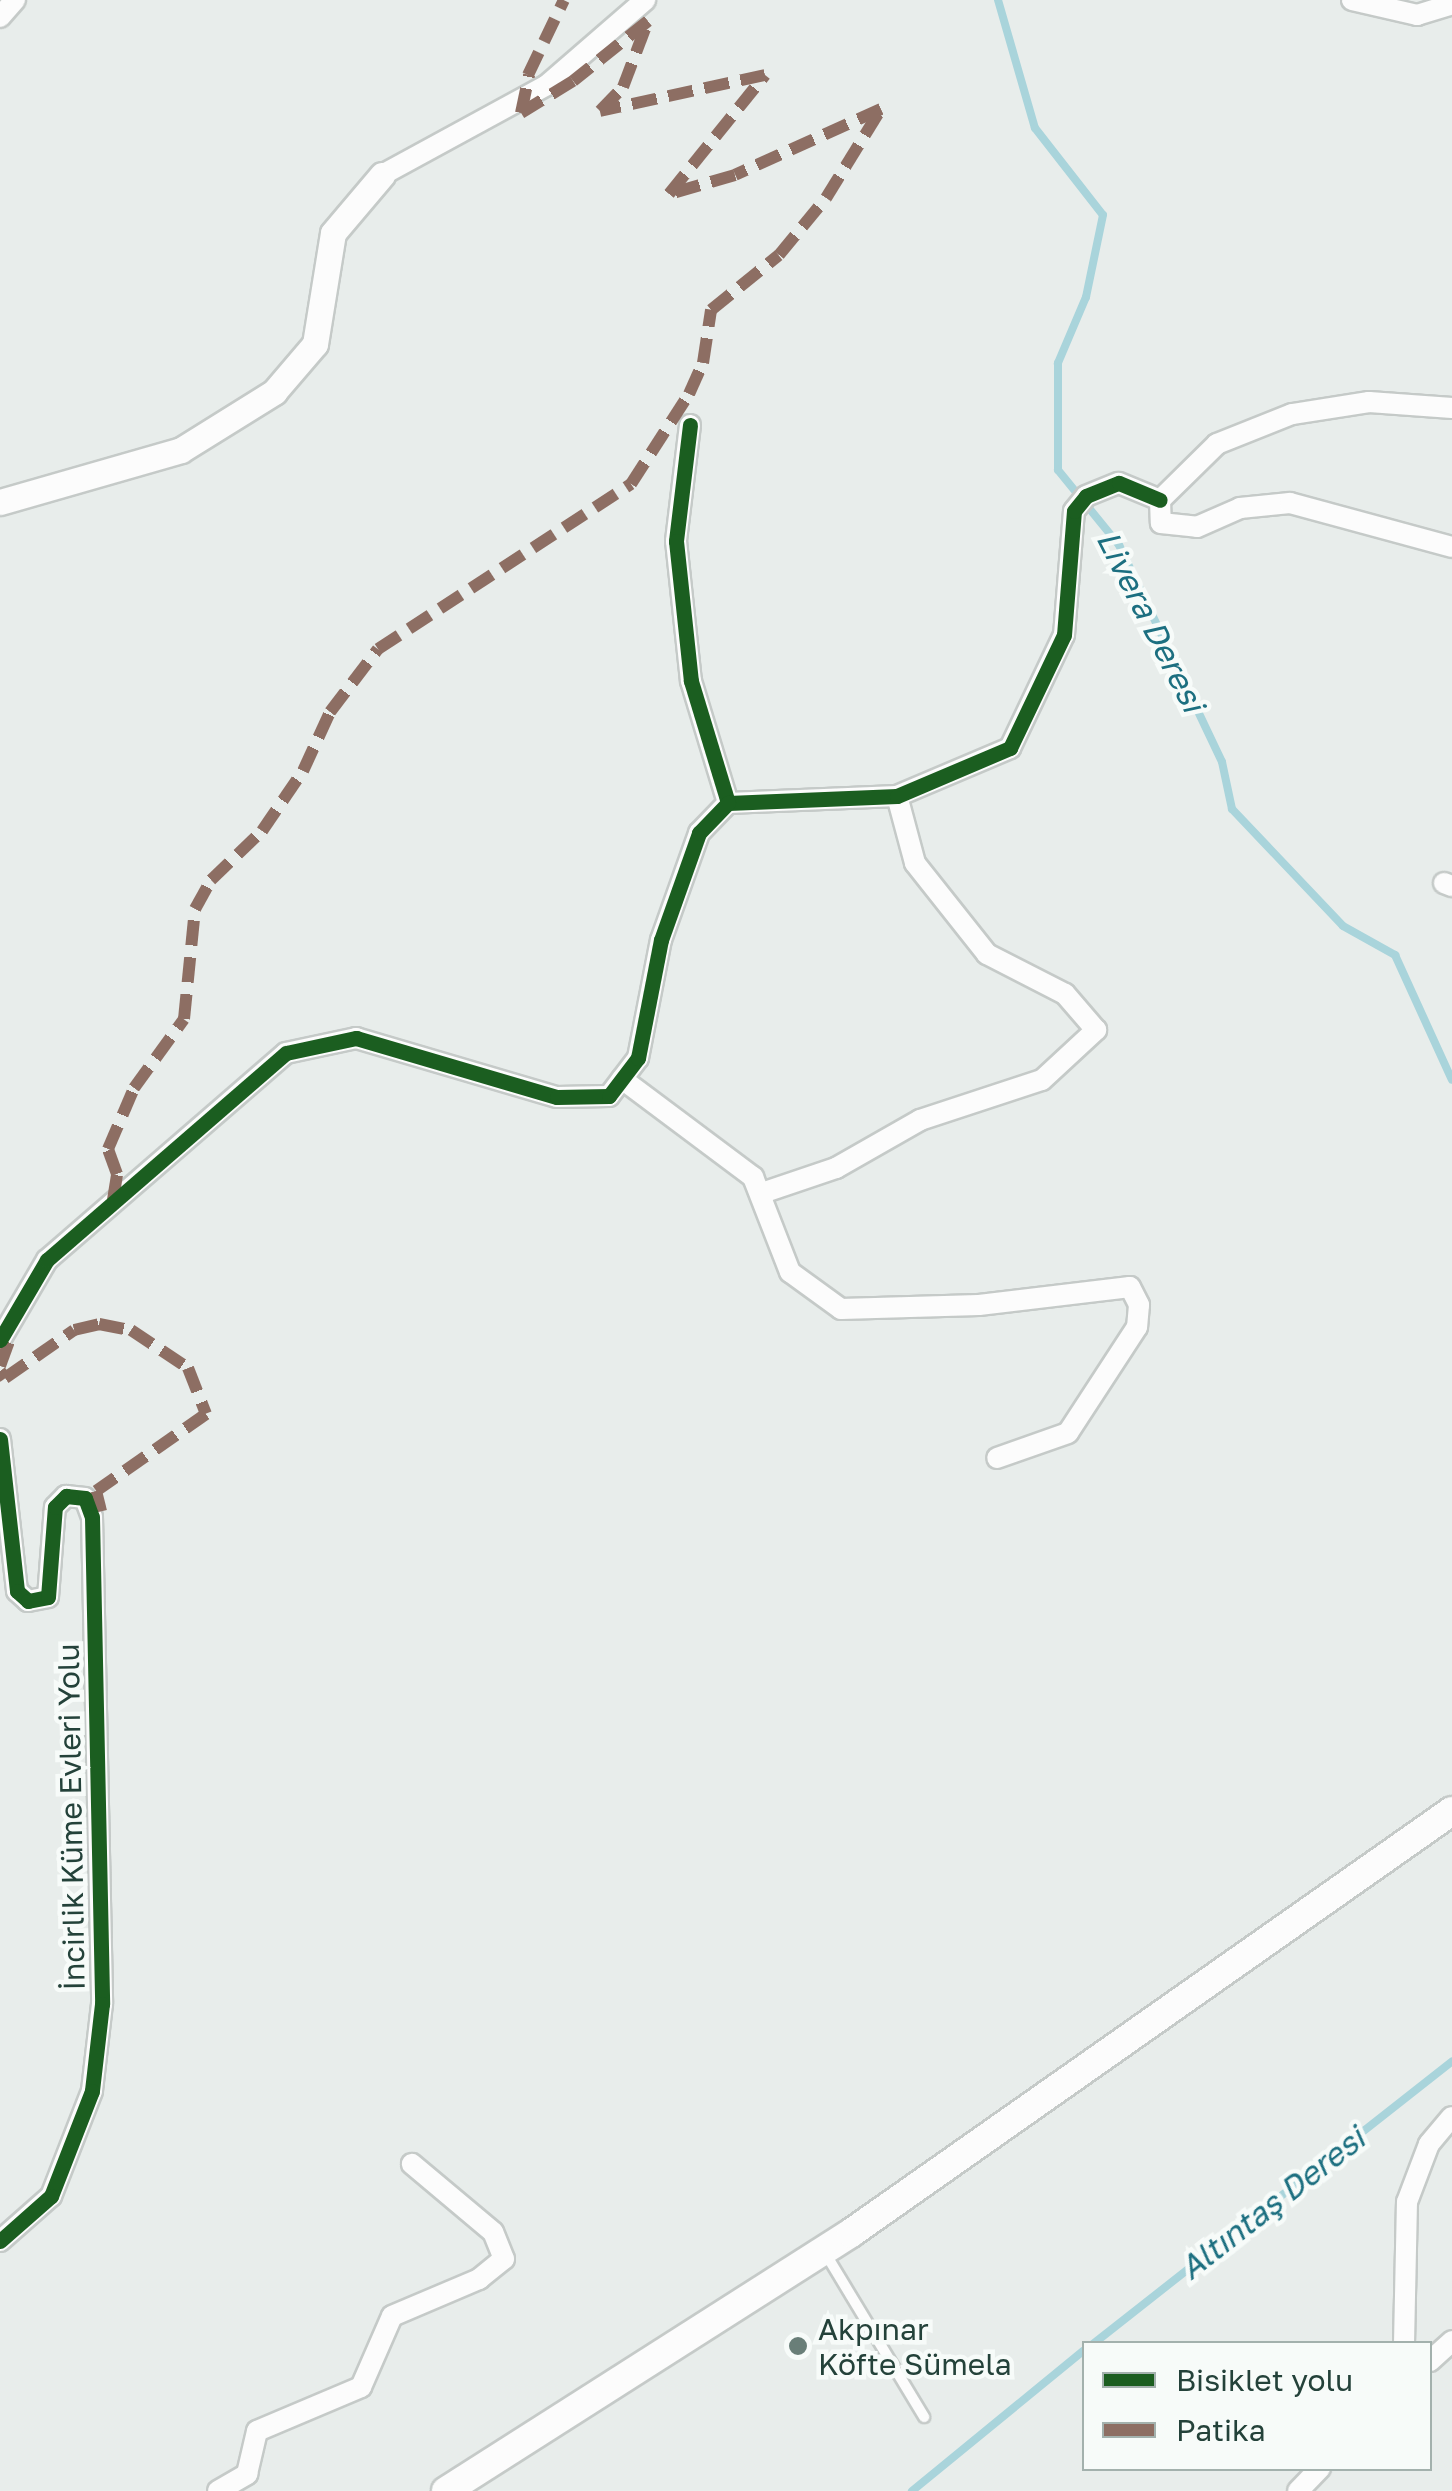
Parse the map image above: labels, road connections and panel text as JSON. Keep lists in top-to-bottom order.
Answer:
{
  "streets": {
    "street": ["İncirlik Küme Evleri Yolu"]
  },
  "water": ["Livera Deresi", "Altıntaş Deresi"],
  "places": ["Akpınar Köfte Sümela"],
  "legend": ["Bisiklet yolu", "Patika"]
}
